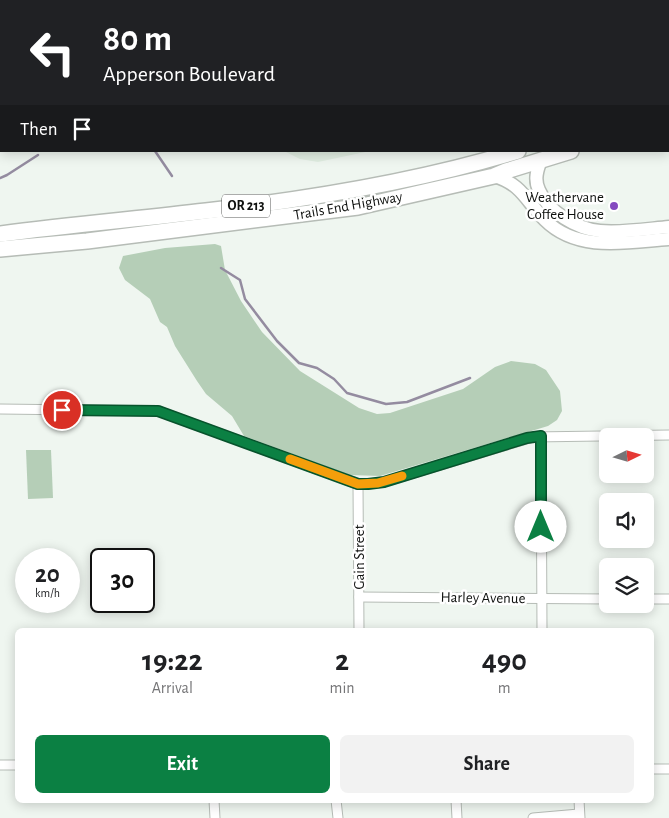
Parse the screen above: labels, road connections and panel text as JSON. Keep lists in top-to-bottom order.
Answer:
{
  "streets": {
    "highway": ["OR 213", "Trails End Highway"],
    "street": ["Gain Street", "Harley Avenue"]
  },
  "crossings": [
    ["Gain Street", "Harley Avenue"]
  ],
  "places": ["Weathervane Coffee House"],
  "north": "right",
  "page": {
    "turn": ["80 m", "Apperson Boulevard"],
    "then": "Then",
    "speed": "20 km/h",
    "limit": "30",
    "eta": [
      "19:22",
      "Arrival",
      "2",
      "min",
      "490",
      "m"
    ],
    "buttons": ["Exit", "Share"]
  }
}
